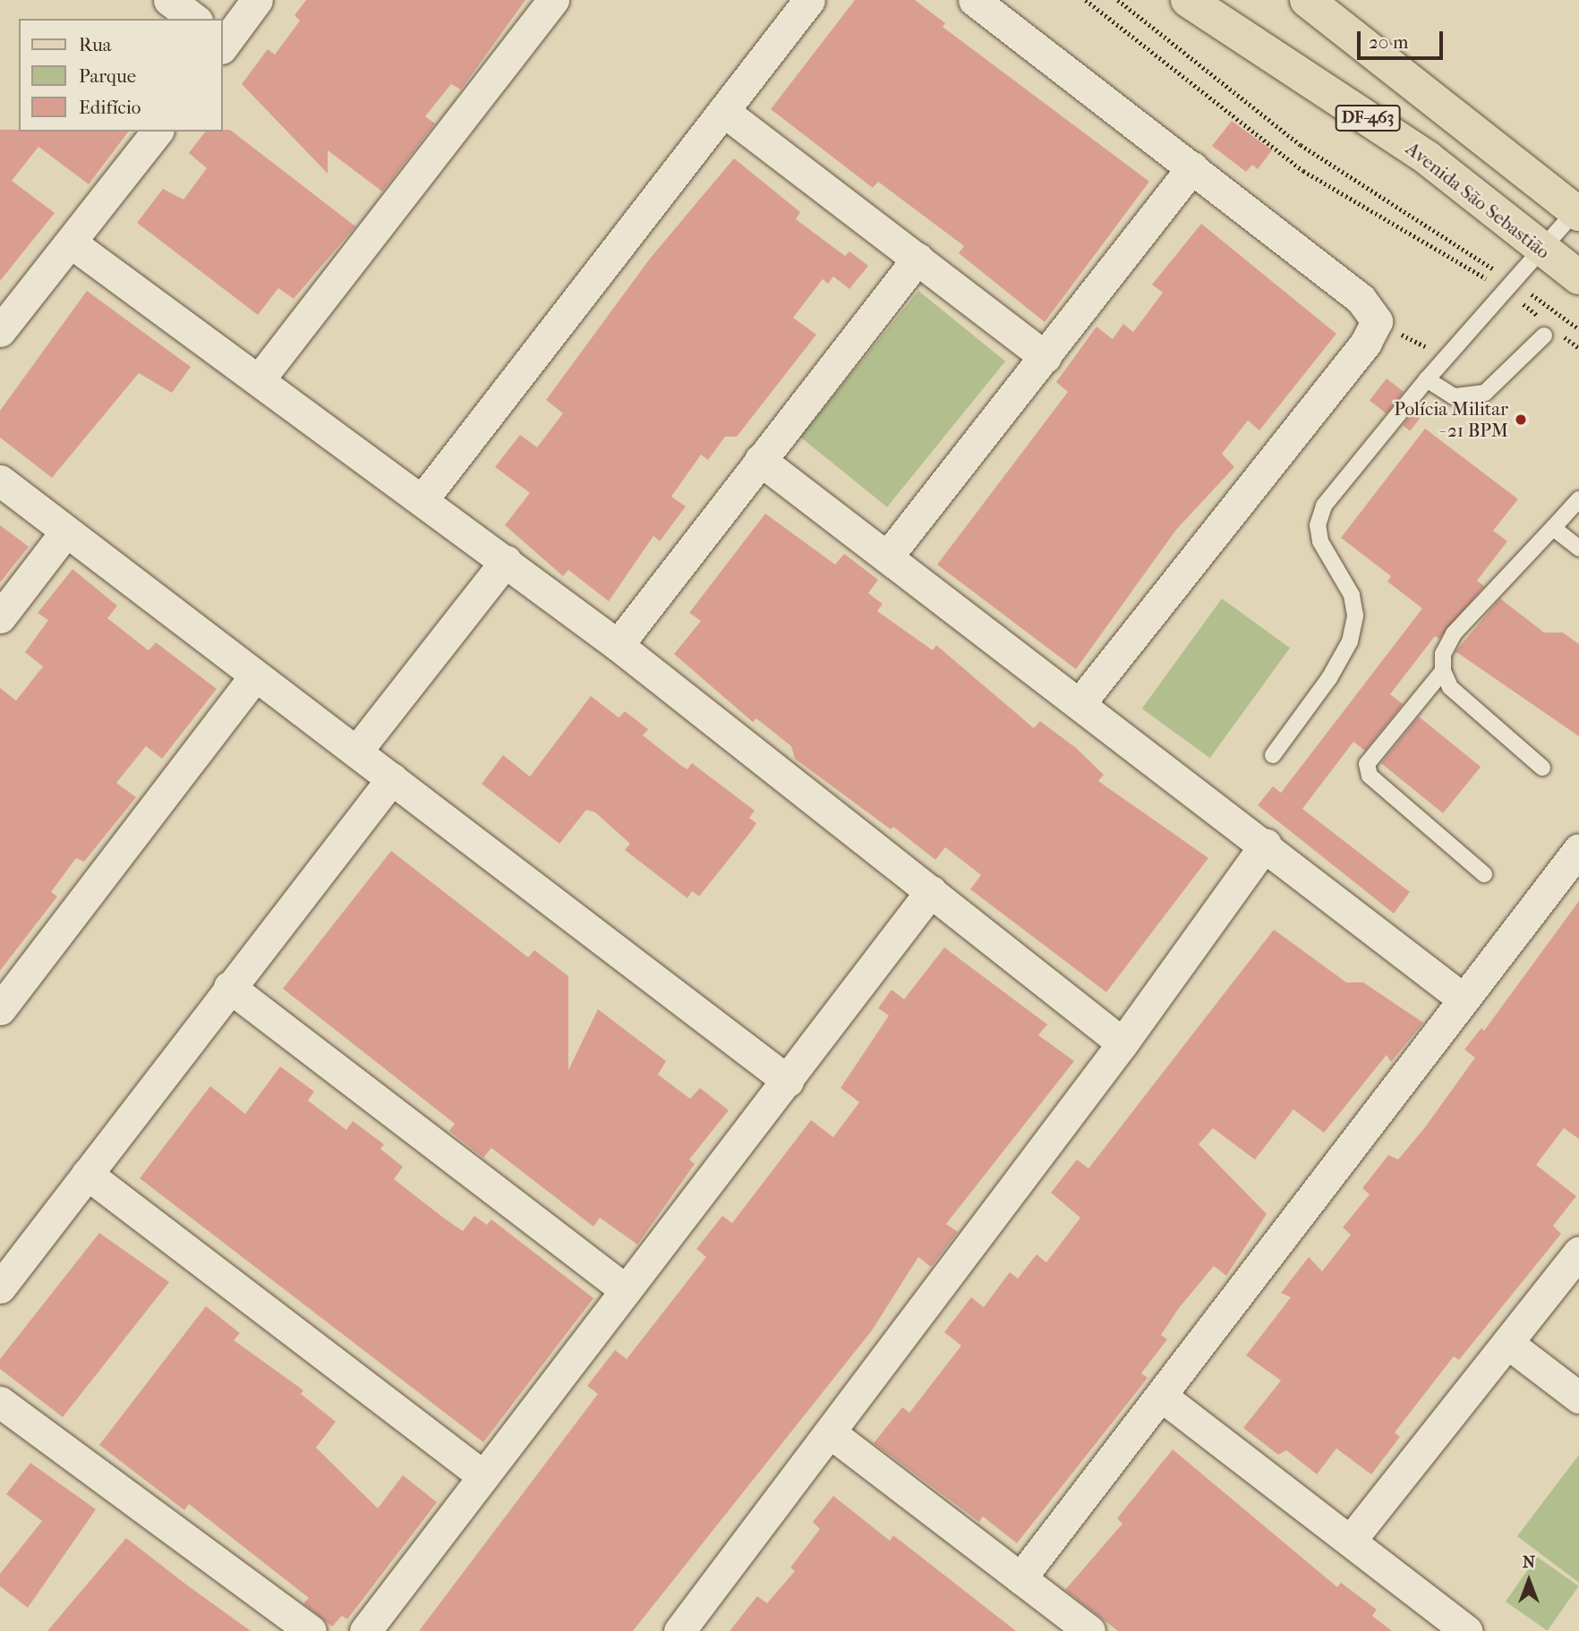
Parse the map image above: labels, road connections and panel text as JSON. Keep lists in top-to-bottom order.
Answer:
{
  "streets": {
    "main road": ["DF-463", "Avenida São Sebastião"]
  },
  "places": ["Polícia Militar - 21 BPM"],
  "legend": ["Rua", "Parque", "Edifício"],
  "scale_bar": "20 m",
  "north": "top"
}
